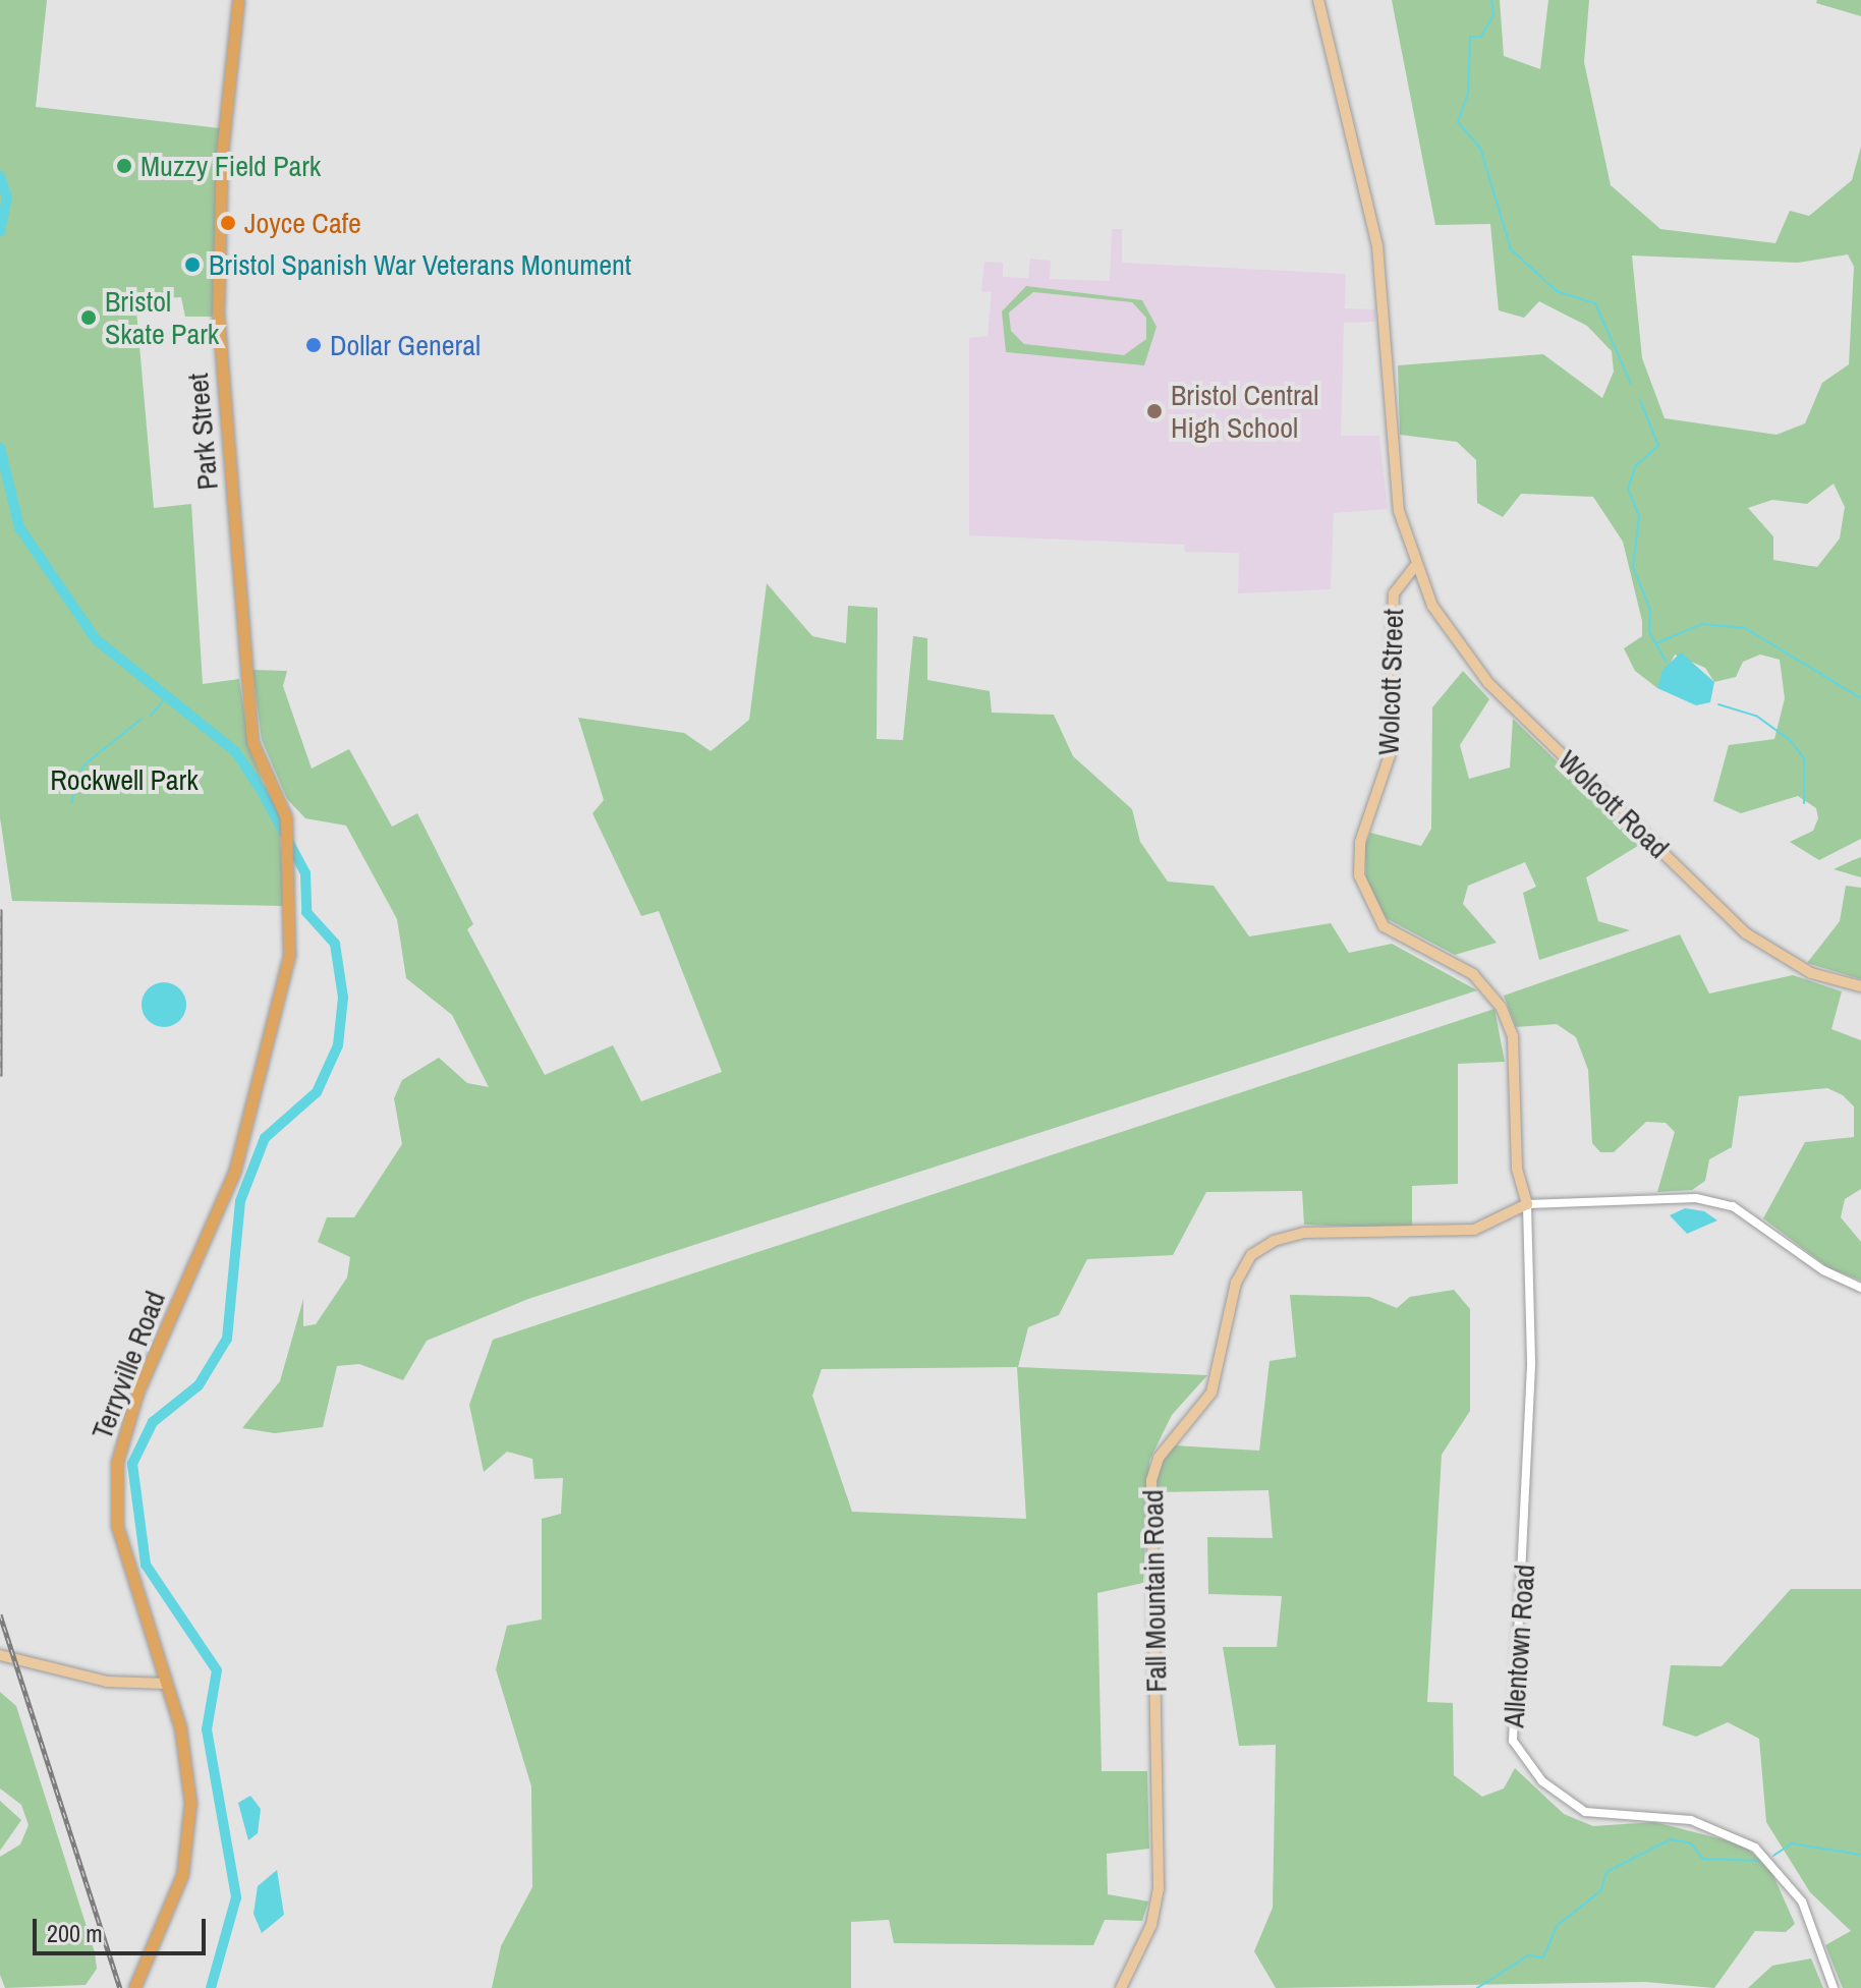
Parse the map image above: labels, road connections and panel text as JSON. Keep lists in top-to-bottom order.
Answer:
{
  "streets": {
    "highway": ["Park Street", "Terryville Road"],
    "main road": ["Wolcott Street", "Wolcott Road", "Fall Mountain Road"],
    "street": ["Allentown Road"]
  },
  "crossings": [
    ["Park Street", "Terryville Road"],
    ["Wolcott Street", "Wolcott Road"],
    ["Wolcott Street", "Fall Mountain Road"],
    ["Wolcott Street", "Allentown Road"],
    ["Fall Mountain Road", "Allentown Road"]
  ],
  "parks": ["Rockwell Park"],
  "places": [
    "Muzzy Field Park",
    "Joyce Cafe",
    "Bristol Spanish War Veterans Monument",
    "Bristol Skate Park",
    "Dollar General",
    "Bristol Central High School"
  ],
  "scale_bar": "200 m"
}
